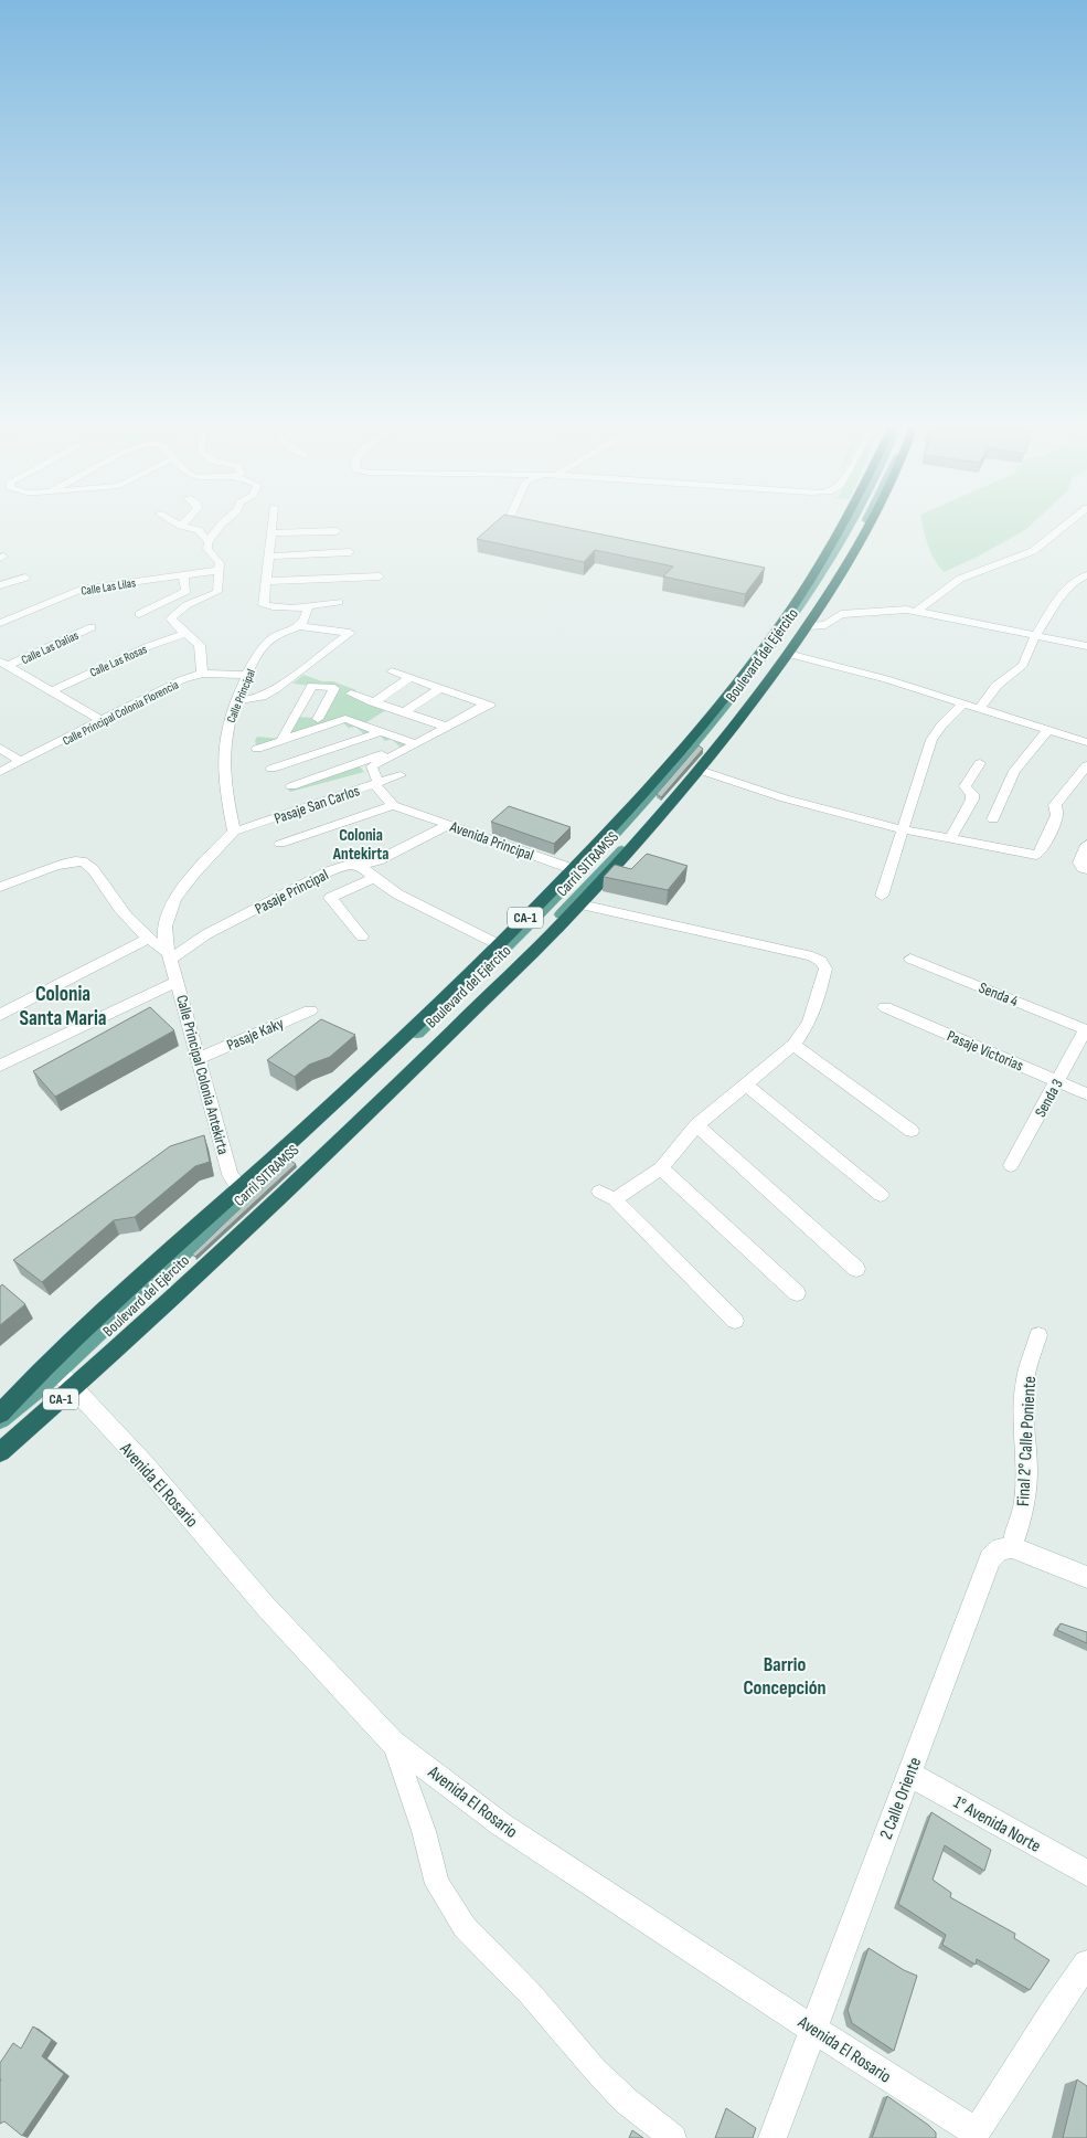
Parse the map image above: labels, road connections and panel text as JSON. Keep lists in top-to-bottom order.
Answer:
{
  "streets": {
    "highway": ["Boulevard del Ejército", "CA-1"],
    "main road": ["Carril SITRAMSS"],
    "street": [
      "Calle Las Lilas",
      "Calle Las Dalias",
      "Calle Las Rosas",
      "Calle Principal",
      "Calle Principal Colonia Florencia",
      "Pasaje San Carlos",
      "Avenida Principal",
      "Pasaje Principal",
      "Senda 4",
      "Pasaje Kaky",
      "Pasaje Victorias",
      "Calle Principal Colonia Antekirta",
      "Senda 3",
      "Final 2° Calle Poniente",
      "Avenida El Rosario",
      "2 Calle Oriente",
      "1° Avenida Norte"
    ]
  },
  "crossings": [
    ["Boulevard del Ejército", "Avenida Principal"],
    ["Boulevard del Ejército", "Carril SITRAMSS"],
    ["Boulevard del Ejército", "Calle Principal Colonia Antekirta"],
    ["Boulevard del Ejército", "Avenida El Rosario"],
    ["Calle Principal", "Calle Principal Colonia Florencia"],
    ["Calle Principal", "Pasaje San Carlos"],
    ["Avenida Principal", "Pasaje Principal"],
    ["Carril SITRAMSS", "Avenida El Rosario"],
    ["Pasaje Principal", "Calle Principal Colonia Antekirta"],
    ["Senda 4", "Senda 3"],
    ["Pasaje Kaky", "Calle Principal Colonia Antekirta"],
    ["Pasaje Victorias", "Senda 3"],
    ["Final 2° Calle Poniente", "2 Calle Oriente"],
    ["Avenida El Rosario", "2 Calle Oriente"],
    ["2 Calle Oriente", "1° Avenida Norte"]
  ],
  "districts": ["Colonia Antekirta", "Colonia Santa Maria", "Barrio Concepción"]
}
